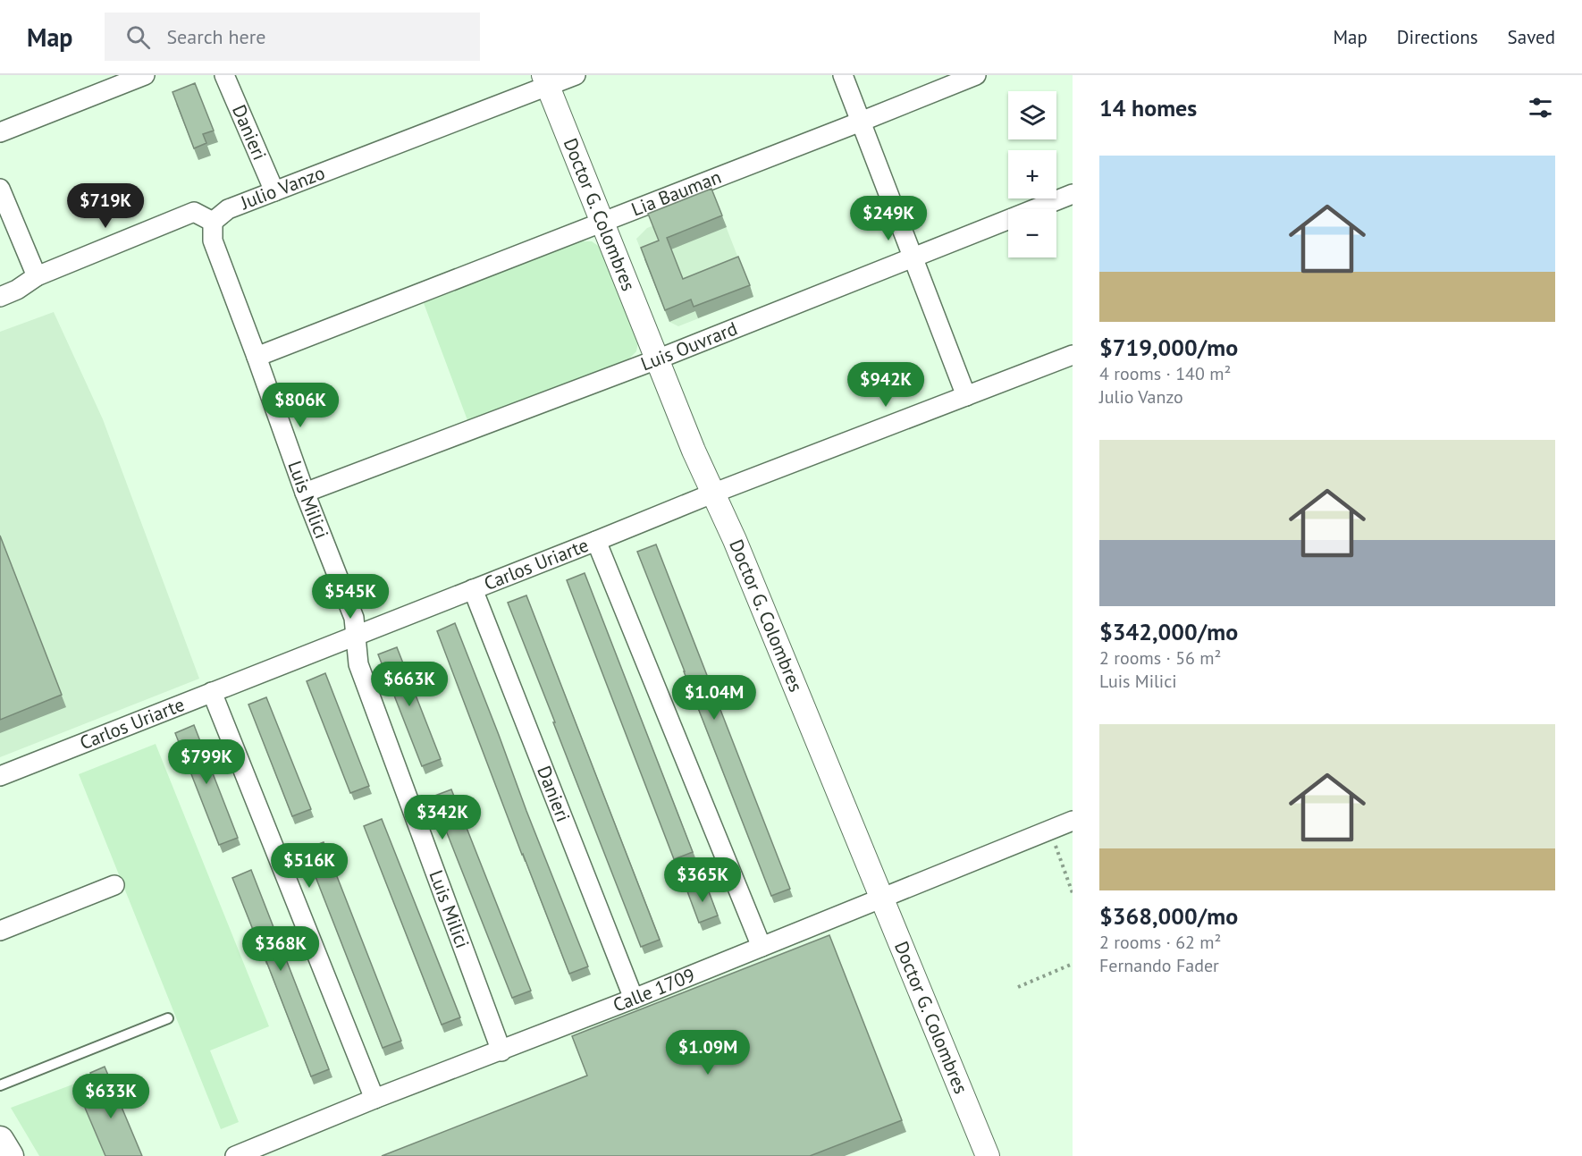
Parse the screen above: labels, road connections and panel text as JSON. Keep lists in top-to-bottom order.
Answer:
{
  "streets": {
    "street": [
      "Danieri",
      "Julio Vanzo",
      "Lia Bauman",
      "Doctor G. Colombres",
      "Luis Ouvrard",
      "Luis Milici",
      "Carlos Uriarte",
      "Calle 1709"
    ]
  },
  "crossings": [
    ["Danieri", "Julio Vanzo"],
    ["Danieri", "Carlos Uriarte"],
    ["Danieri", "Calle 1709"],
    ["Julio Vanzo", "Doctor G. Colombres"],
    ["Julio Vanzo", "Luis Milici"],
    ["Lia Bauman", "Doctor G. Colombres"],
    ["Lia Bauman", "Luis Milici"],
    ["Doctor G. Colombres", "Luis Ouvrard"],
    ["Doctor G. Colombres", "Carlos Uriarte"],
    ["Doctor G. Colombres", "Calle 1709"],
    ["Luis Ouvrard", "Luis Milici"],
    ["Luis Milici", "Carlos Uriarte"],
    ["Luis Milici", "Calle 1709"]
  ],
  "page": {
    "header": "Map",
    "search": "Search here",
    "nav": ["Map", "Directions", "Saved"],
    "heading": "14 homes",
    "map_buttons": ["+", "−"],
    "list": [
      {
        "name": "$719,000/mo",
        "note": "4 rooms · 140 m² · Julio Vanzo"
      },
      {
        "name": "$342,000/mo",
        "note": "2 rooms · 56 m² · Luis Milici"
      },
      {
        "name": "$368,000/mo",
        "note": "2 rooms · 62 m² · Fernando Fader"
      }
    ],
    "price": [
      "$719K",
      "$249K",
      "$942K",
      "$806K",
      "$545K",
      "$663K",
      "$1.04M",
      "$799K",
      "$342K",
      "$516K",
      "$365K",
      "$368K",
      "$1.09M",
      "$633K"
    ]
  }
}
